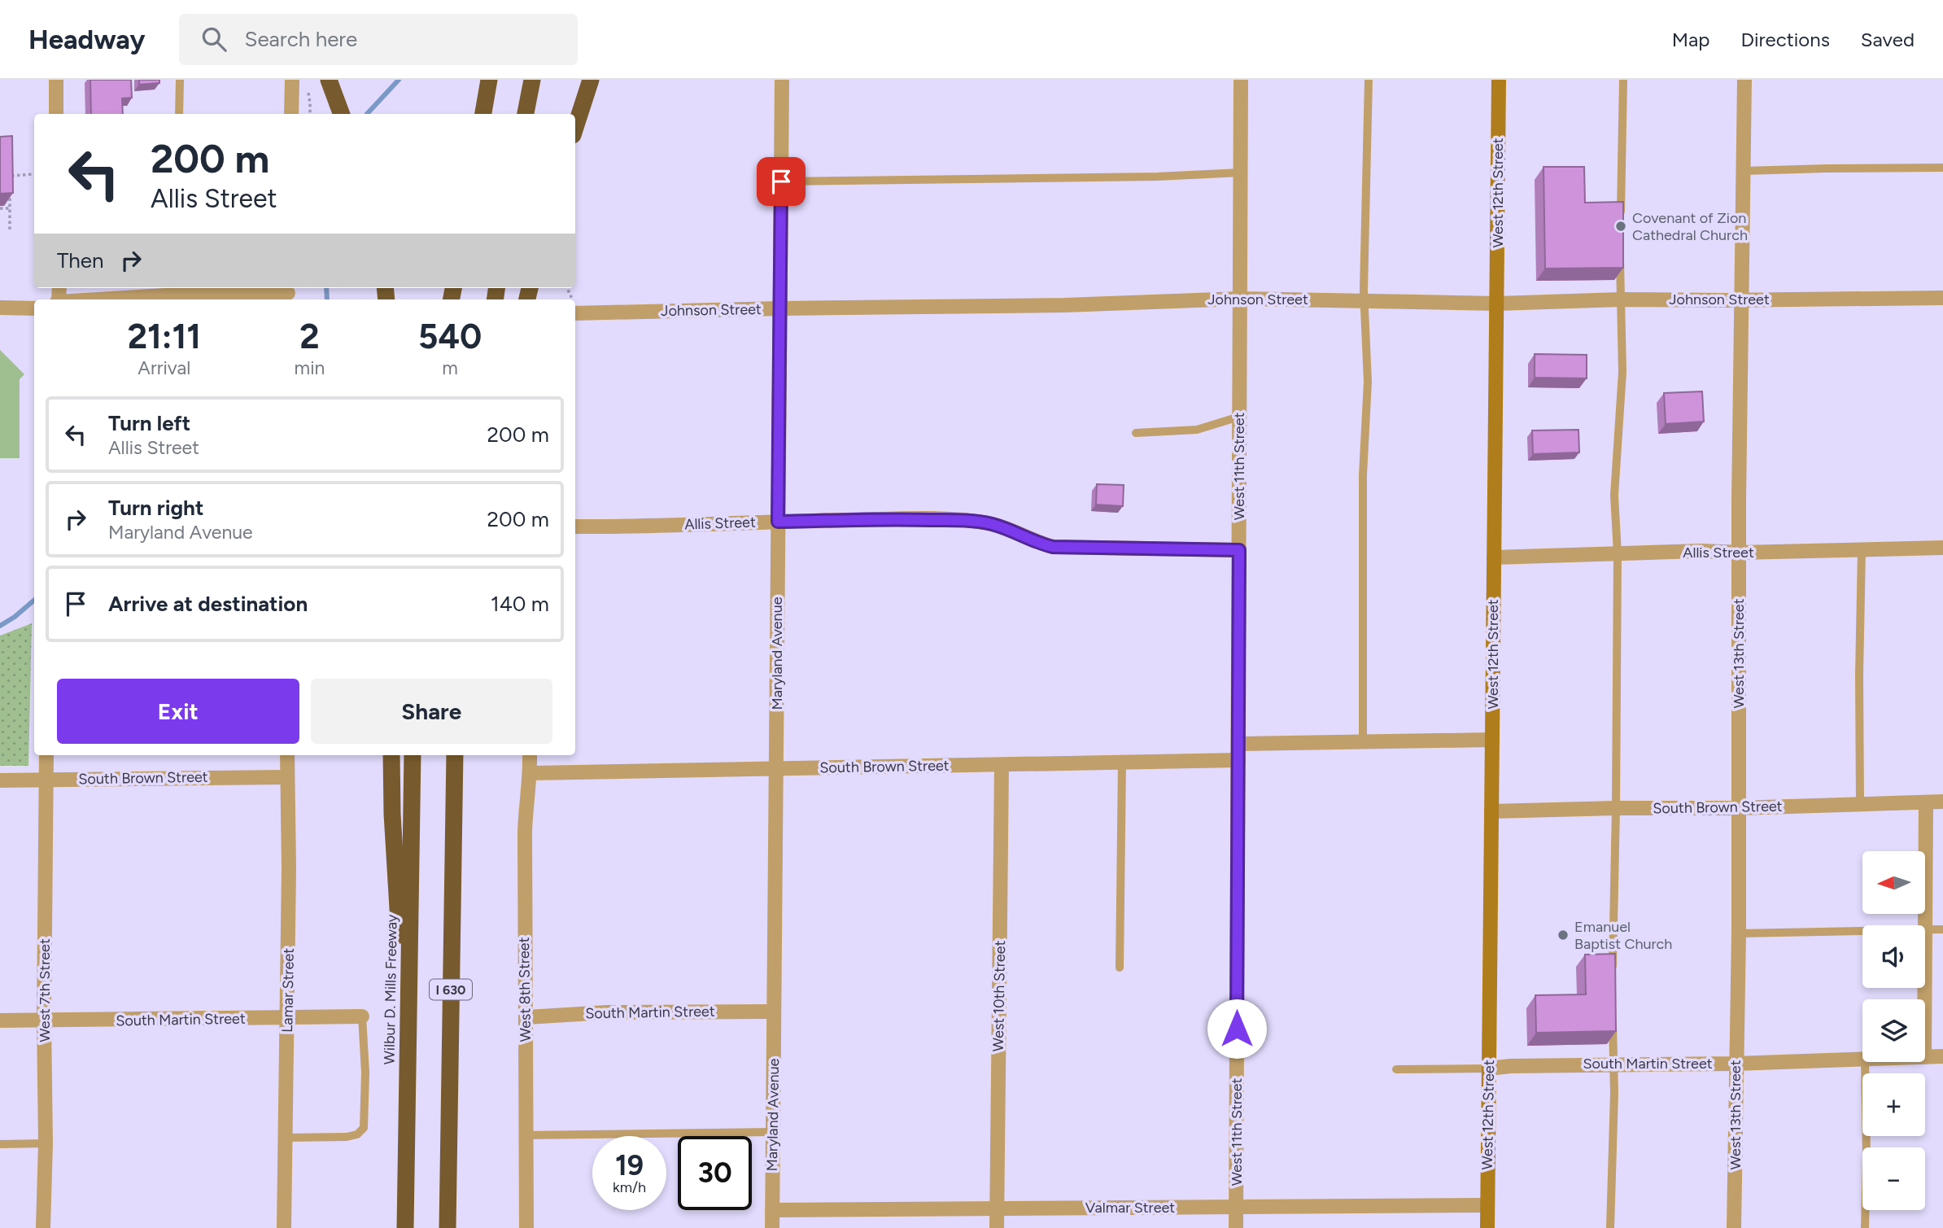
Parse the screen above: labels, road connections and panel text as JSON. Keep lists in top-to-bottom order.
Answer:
{
  "streets": {
    "highway": ["Wilbur D. Mills Freeway", "I 630"],
    "main road": ["West 12th Street"],
    "street": [
      "Johnson Street",
      "West 11th Street",
      "Allis Street",
      "Maryland Avenue",
      "West 13th Street",
      "South Brown Street",
      "West 8th Street",
      "West 7th Street",
      "Lamar Street",
      "West 10th Street",
      "South Martin Street",
      "Valmar Street"
    ]
  },
  "crossings": [
    ["West 12th Street", "Johnson Street"],
    ["West 12th Street", "Allis Street"],
    ["West 12th Street", "South Brown Street"],
    ["West 12th Street", "South Martin Street"],
    ["West 12th Street", "Valmar Street"],
    ["Johnson Street", "West 11th Street"],
    ["Johnson Street", "Maryland Avenue"],
    ["Johnson Street", "West 13th Street"],
    ["West 11th Street", "Allis Street"],
    ["West 11th Street", "South Brown Street"],
    ["West 11th Street", "Valmar Street"],
    ["Allis Street", "Maryland Avenue"],
    ["Allis Street", "West 13th Street"],
    ["Maryland Avenue", "South Brown Street"],
    ["Maryland Avenue", "South Martin Street"],
    ["Maryland Avenue", "Valmar Street"],
    ["West 13th Street", "South Brown Street"],
    ["West 13th Street", "South Martin Street"],
    ["South Brown Street", "West 8th Street"],
    ["South Brown Street", "West 7th Street"],
    ["South Brown Street", "Lamar Street"],
    ["South Brown Street", "West 10th Street"],
    ["West 8th Street", "South Martin Street"],
    ["West 7th Street", "South Martin Street"],
    ["Lamar Street", "South Martin Street"],
    ["West 10th Street", "Valmar Street"]
  ],
  "places": ["Covenant of Zion Cathedral Church", "Emanuel Baptist Church"],
  "north": "left",
  "page": {
    "header": "Headway",
    "search": "Search here",
    "nav": ["Map", "Directions", "Saved"],
    "turn": ["200 m", "Allis Street"],
    "then": "Then",
    "eta": [
      "21:11",
      "Arrival",
      "2",
      "min",
      "540",
      "m"
    ],
    "list": [
      {
        "name": "Turn left",
        "note": "Allis Street",
        "value": "200 m"
      },
      {
        "name": "Turn right",
        "note": "Maryland Avenue",
        "value": "200 m"
      },
      {
        "name": "Arrive at destination",
        "value": "140 m"
      }
    ],
    "buttons": ["Exit", "Share"],
    "map_buttons": ["+", "−"],
    "speed": "19 km/h",
    "limit": "30"
  }
}
